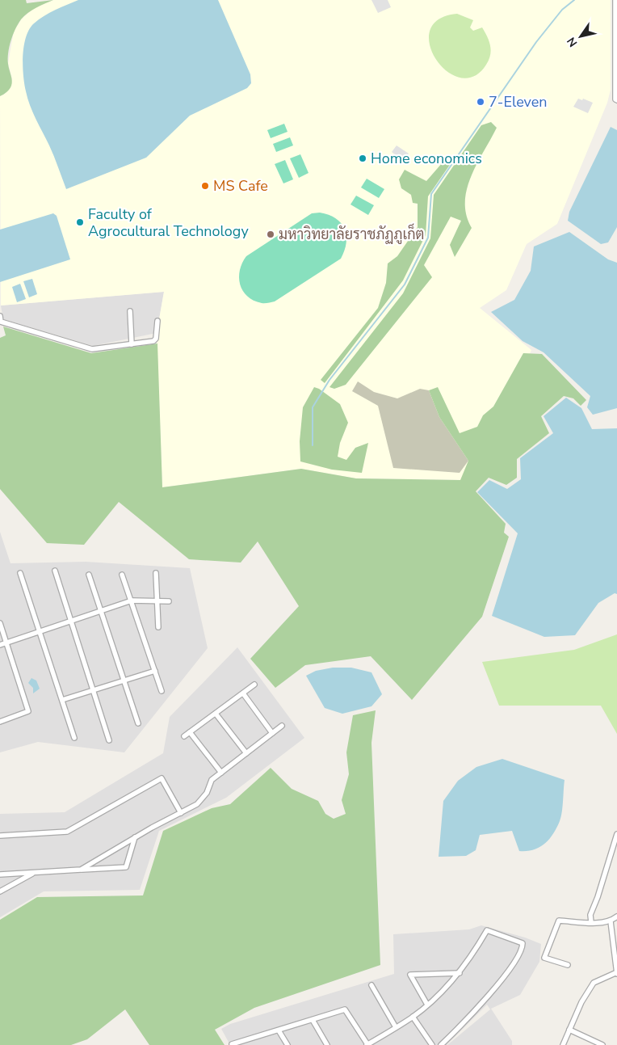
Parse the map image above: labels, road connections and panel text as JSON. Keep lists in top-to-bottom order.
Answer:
{
  "places": [
    "7-Eleven",
    "Home economics",
    "MS Cafe",
    "Faculty of Agrocultural Technology",
    "มหาวิทยาลัยราชภัฏภูเก็ต"
  ],
  "north": "bottom left"
}
